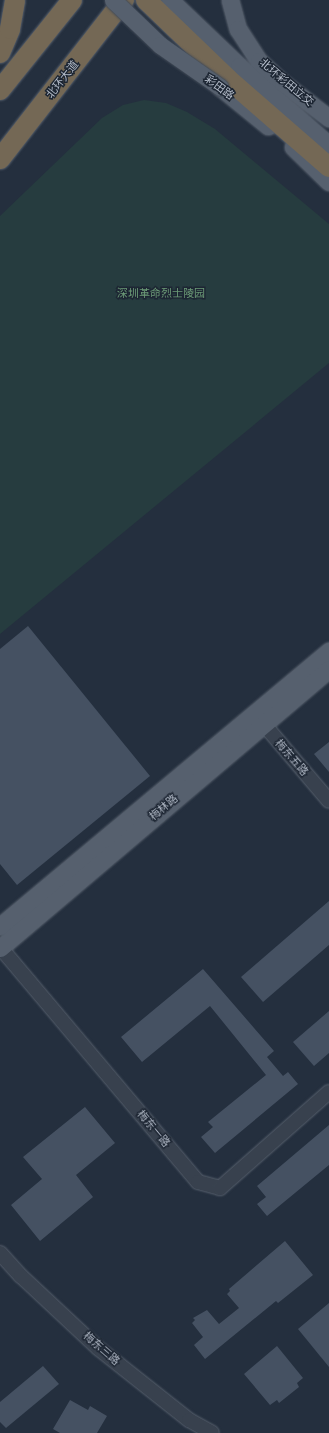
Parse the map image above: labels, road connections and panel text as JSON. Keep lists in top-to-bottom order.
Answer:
{
  "streets": {
    "highway": ["北环大道"],
    "main road": ["北环彩田立交", "彩田路", "梅林路"],
    "street": ["梅东五路", "梅东一路", "梅东三路"]
  },
  "crossings": [
    ["梅东五路", "梅林路"],
    ["梅林路", "梅东一路"]
  ],
  "parks": ["深圳革命烈士陵园"]
}
